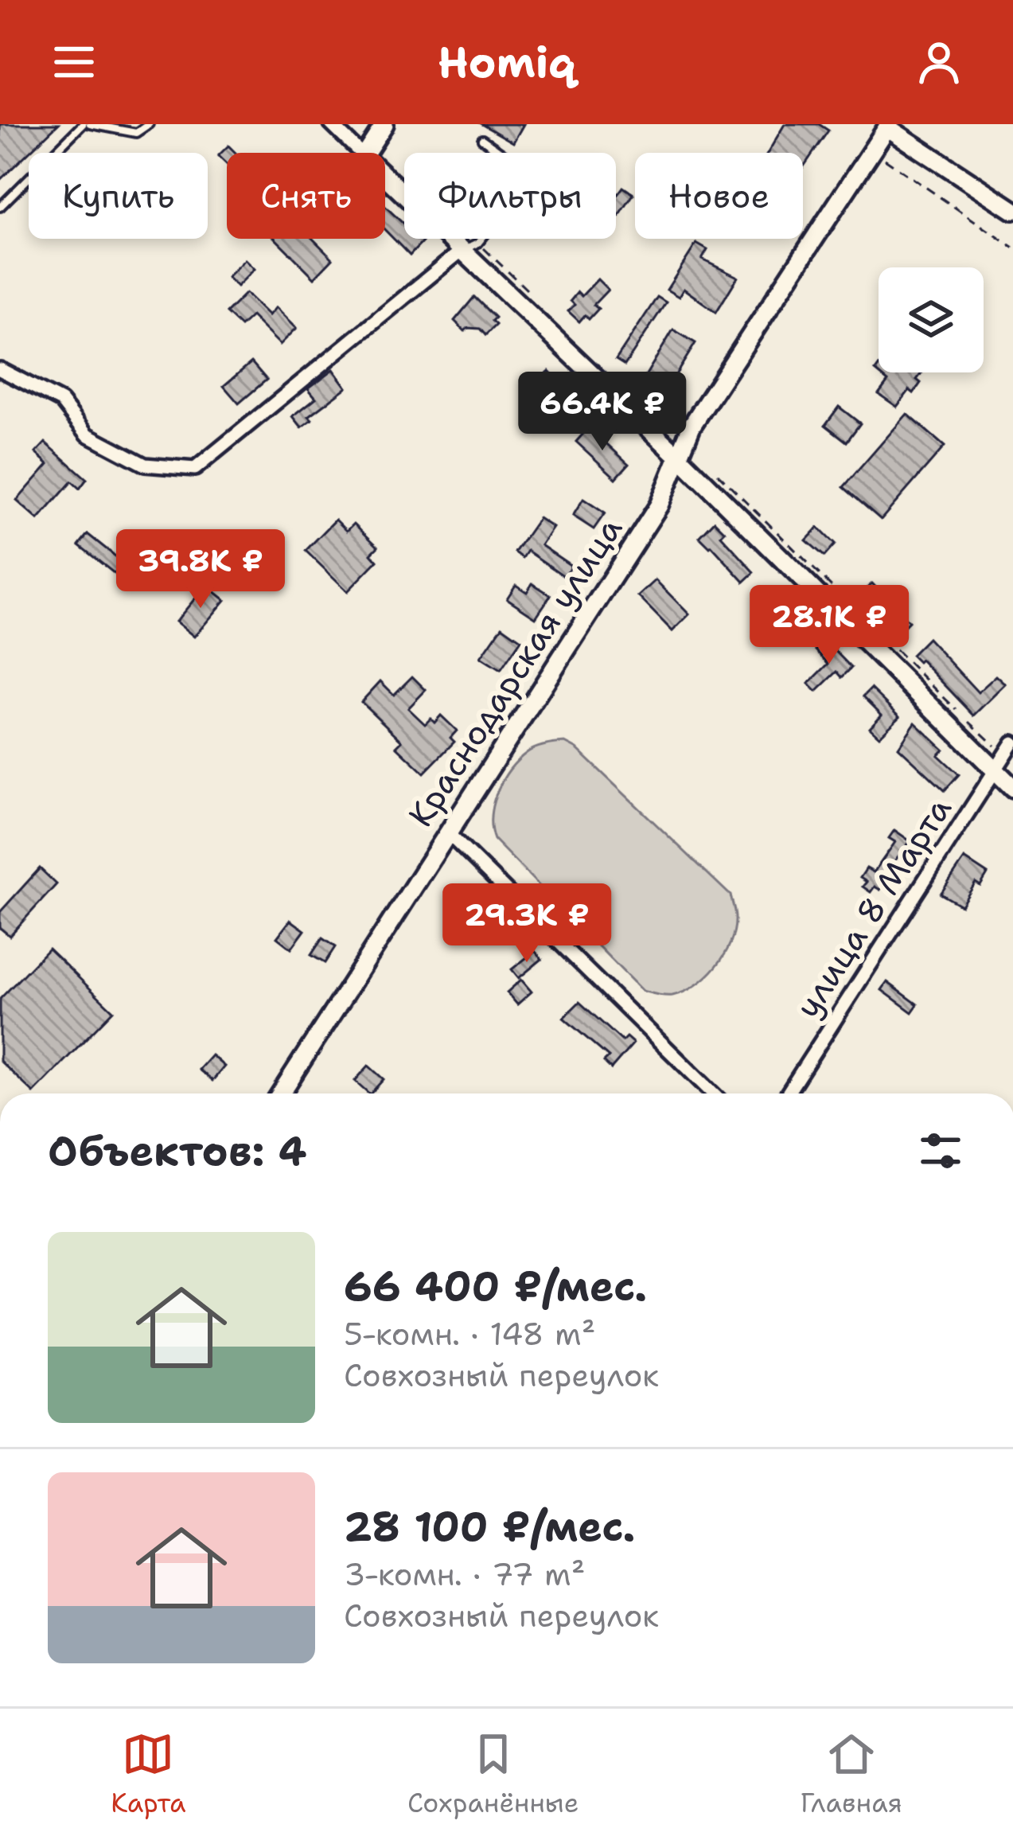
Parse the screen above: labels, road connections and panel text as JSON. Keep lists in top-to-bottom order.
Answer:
{
  "streets": {
    "street": ["Краснодарская улица", "улица 8 Марта"]
  },
  "page": {
    "header": "Homiq",
    "chip": [
      "Купить",
      "Снять",
      "Фильтры",
      "Новое"
    ],
    "price": [
      "66.4K ₽",
      "39.8K ₽",
      "28.1K ₽",
      "29.3K ₽"
    ],
    "heading": "Объектов: 4",
    "list": [
      {
        "name": "66 400 ₽/мес.",
        "note": "5-комн. · 148 m² · Совхозный переулок"
      },
      {
        "name": "28 100 ₽/мес.",
        "note": "3-комн. · 77 m² · Совхозный переулок"
      }
    ],
    "tabs": ["Карта", "Сохранённые", "Главная"]
  }
}
